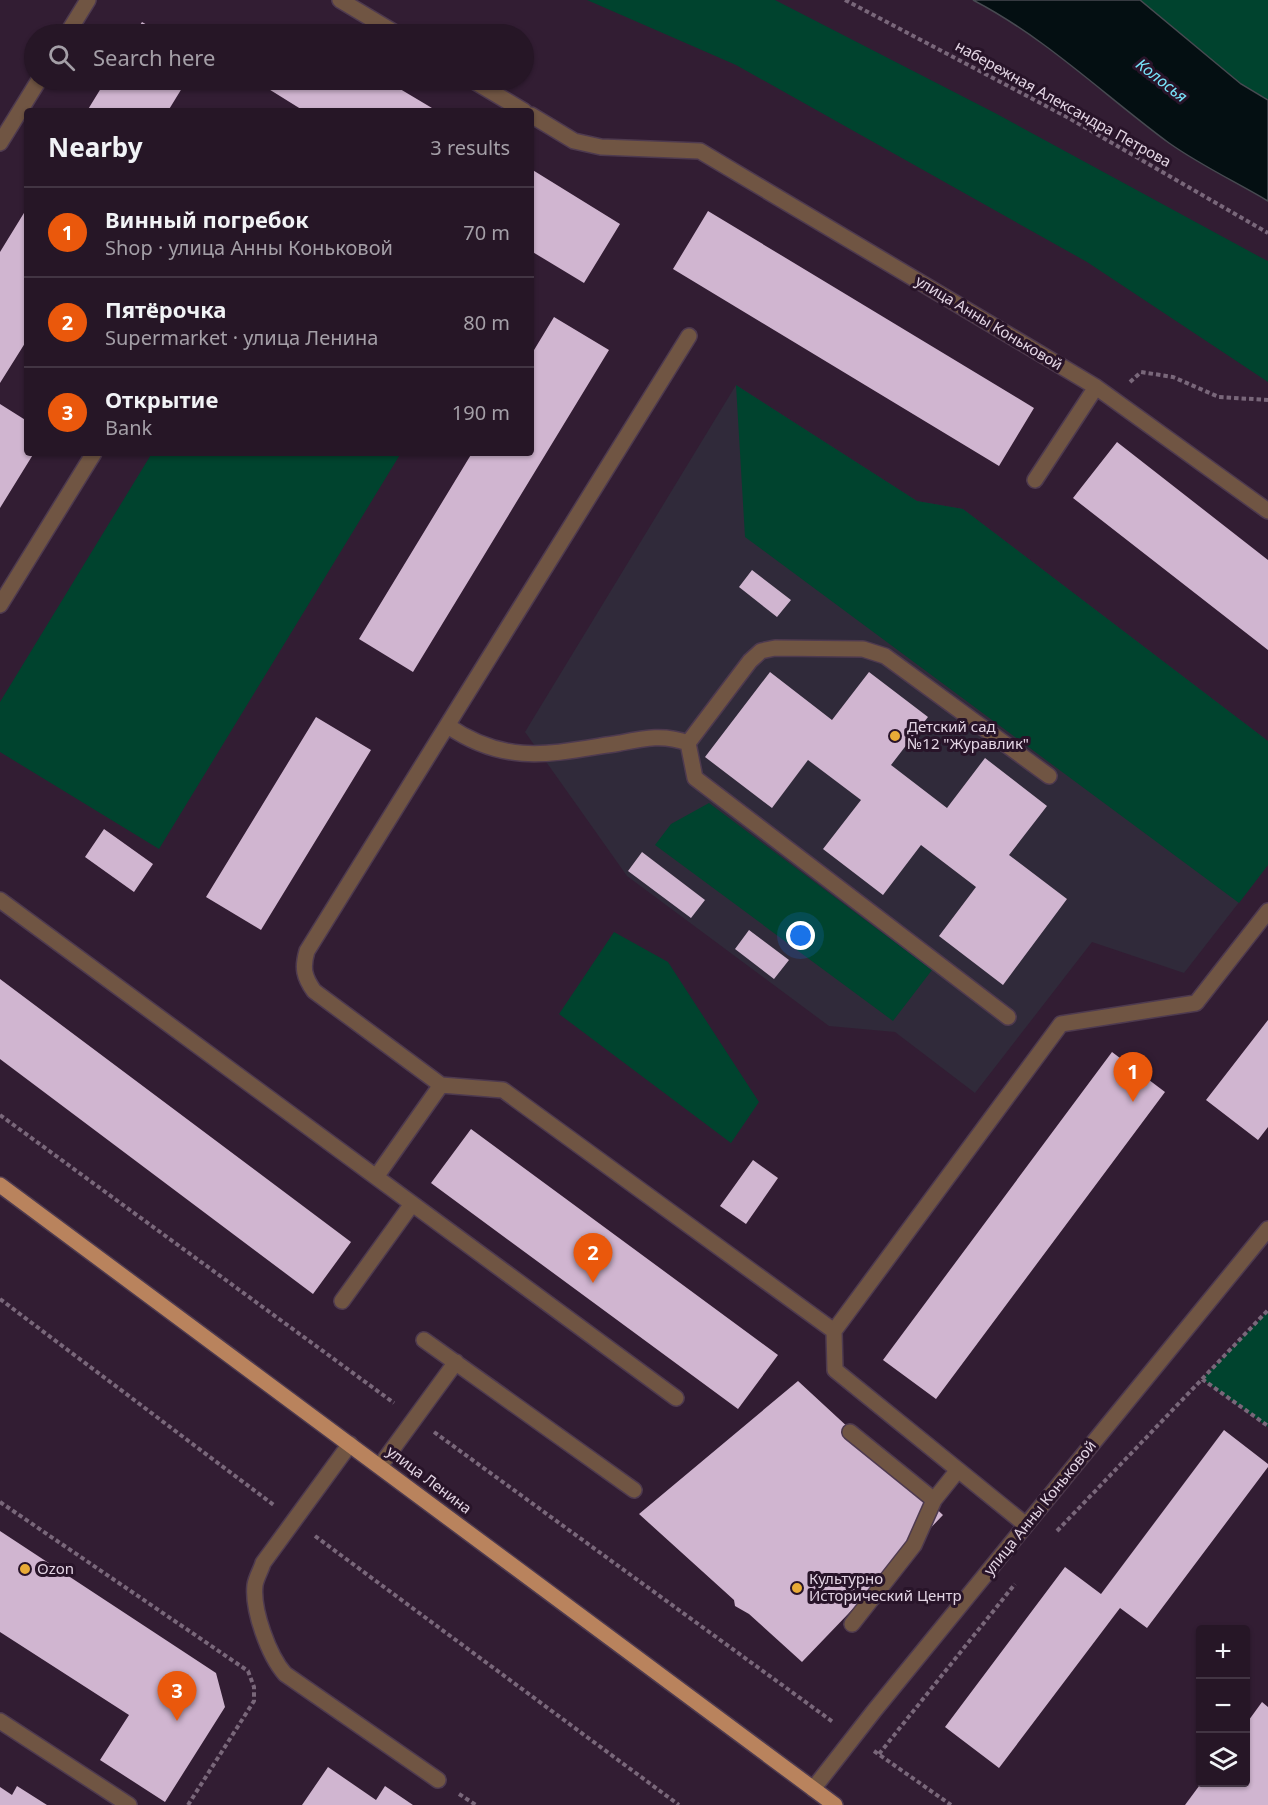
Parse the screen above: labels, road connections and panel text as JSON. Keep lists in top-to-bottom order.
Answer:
{
  "streets": {
    "main road": ["улица Ленина"],
    "street": ["улица Анны Коньковой"],
    "path": ["набережная Александра Петрова"]
  },
  "crossings": [
    ["улица Анны Коньковой", "улица Ленина"]
  ],
  "water": ["Колосья"],
  "places": ["Детский сад №12 \"Журавлик\"", "Ozon", "Культурно Исторический Центр"],
  "page": {
    "search": "Search here",
    "heading": ["Nearby", "3 results"],
    "list": [
      {
        "mark": "1",
        "name": "Винный погребок",
        "note": "Shop · улица Анны Коньковой",
        "value": "70 m"
      },
      {
        "mark": "2",
        "name": "Пятёрочка",
        "note": "Supermarket · улица Ленина",
        "value": "80 m"
      },
      {
        "mark": "3",
        "name": "Открытие",
        "note": "Bank",
        "value": "190 m"
      }
    ],
    "pins": ["1", "2", "3"],
    "map_buttons": ["+", "−"]
  }
}
